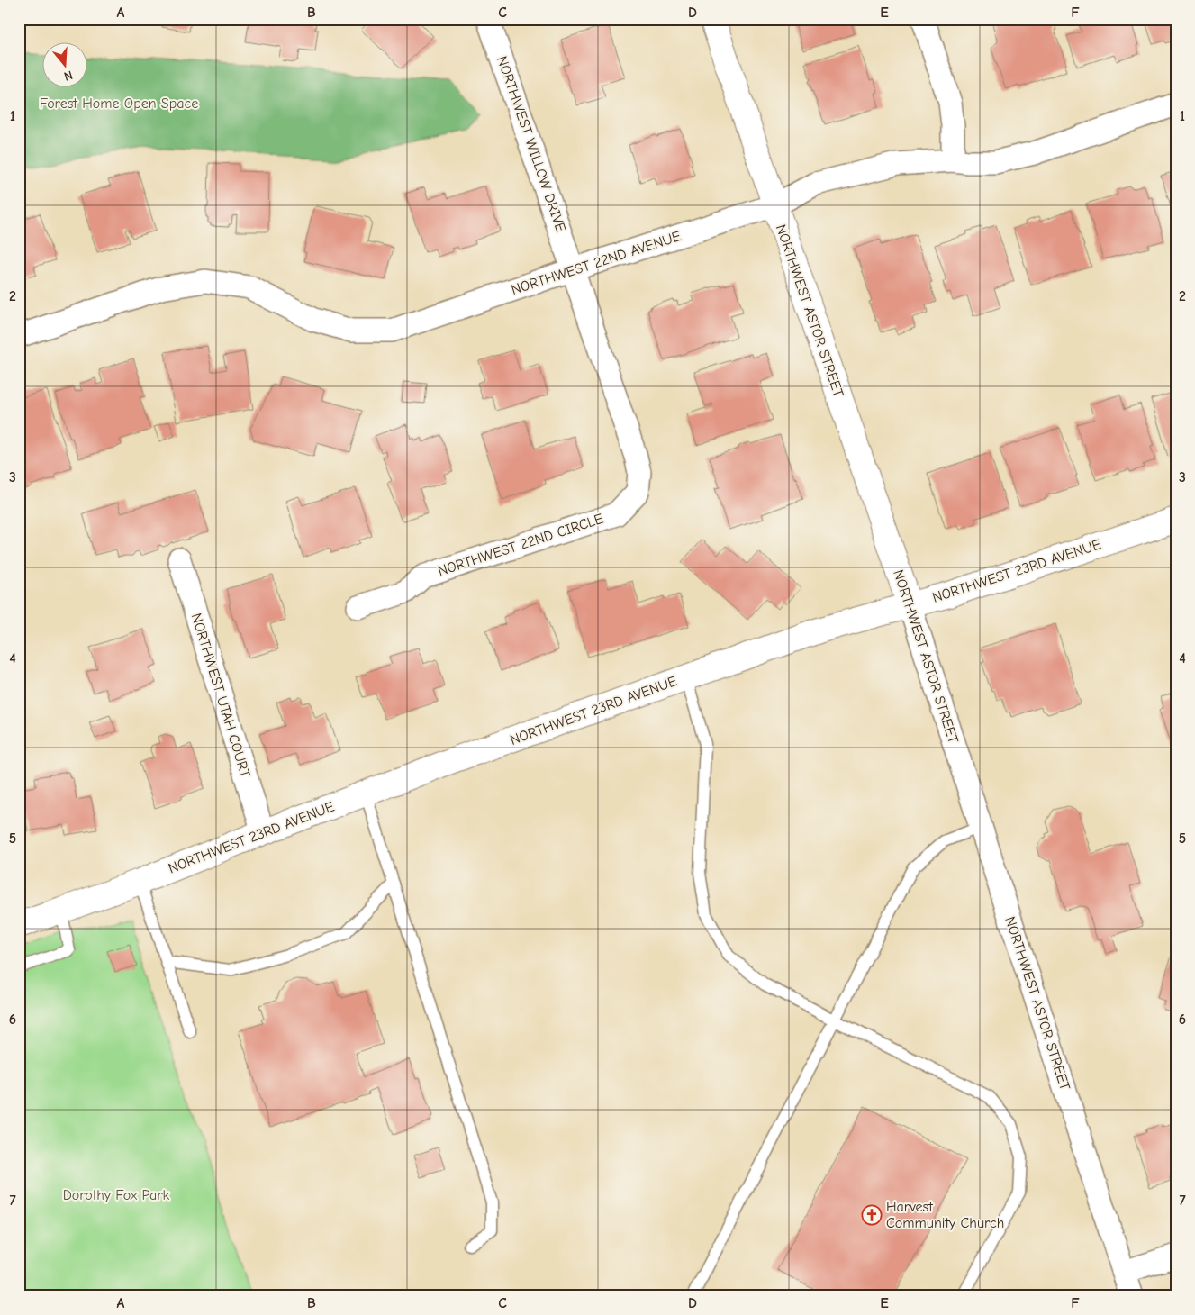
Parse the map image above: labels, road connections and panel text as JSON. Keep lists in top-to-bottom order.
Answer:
{
  "streets": {
    "street": [
      "NORTHWEST WILLOW DRIVE",
      "NORTHWEST 22ND AVENUE",
      "NORTHWEST ASTOR STREET",
      "NORTHWEST 22ND CIRCLE",
      "NORTHWEST 23RD AVENUE",
      "NORTHWEST UTAH COURT"
    ]
  },
  "crossings": [
    ["NORTHWEST WILLOW DRIVE", "NORTHWEST 22ND AVENUE"],
    ["NORTHWEST WILLOW DRIVE", "NORTHWEST 22ND CIRCLE"],
    ["NORTHWEST 22ND AVENUE", "NORTHWEST ASTOR STREET"],
    ["NORTHWEST 22ND AVENUE", "NORTHWEST 22ND CIRCLE"],
    ["NORTHWEST ASTOR STREET", "NORTHWEST 23RD AVENUE"],
    ["NORTHWEST 23RD AVENUE", "NORTHWEST UTAH COURT"]
  ],
  "parks": ["Forest Home Open Space", "Dorothy Fox Park"],
  "places": {
    "church": ["Harvest Community Church"]
  },
  "north": "bottom",
  "grid": {
    "columns": [
      "A",
      "B",
      "C",
      "D",
      "E",
      "F"
    ],
    "rows": [
      "1",
      "2",
      "3",
      "4",
      "5",
      "6",
      "7"
    ]
  }
}
